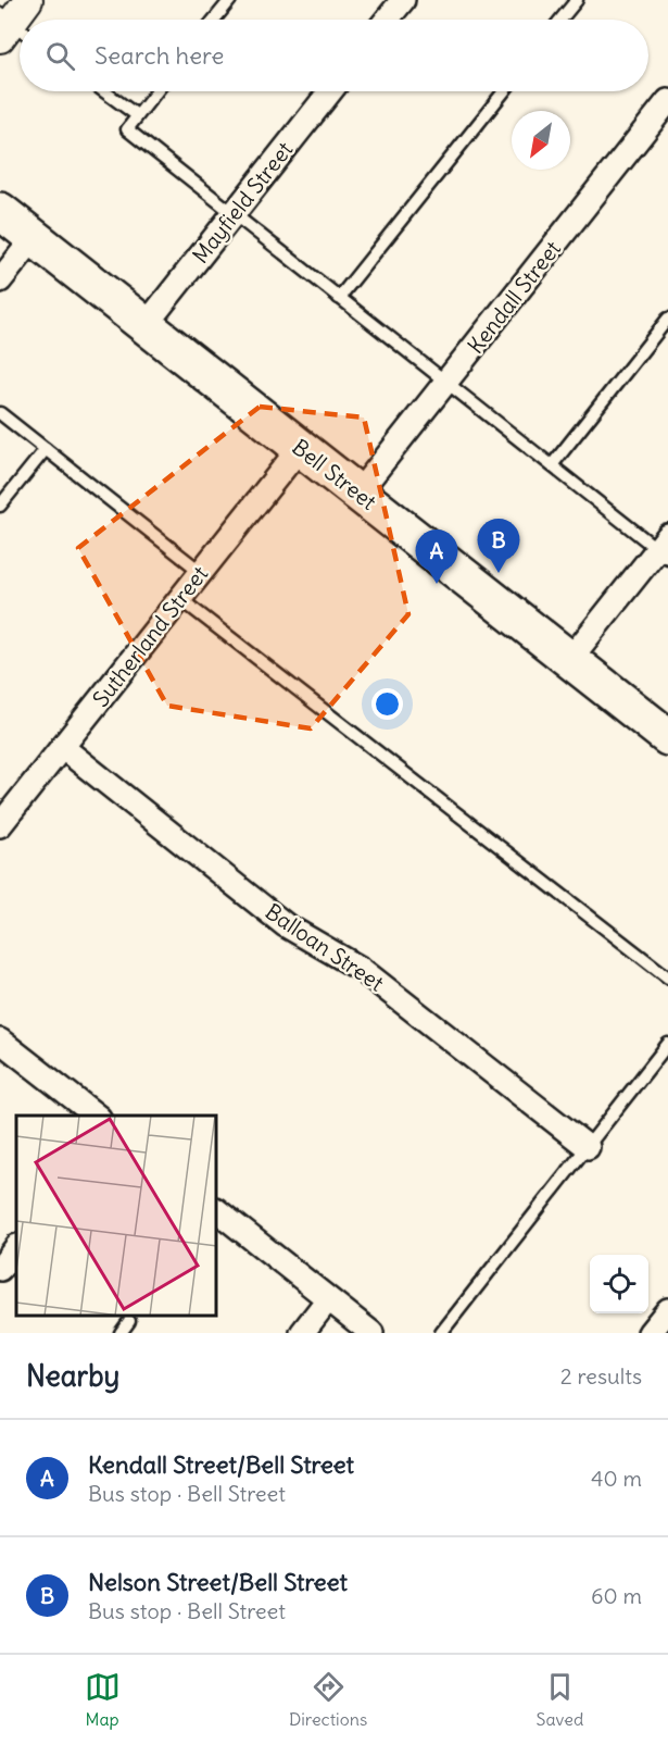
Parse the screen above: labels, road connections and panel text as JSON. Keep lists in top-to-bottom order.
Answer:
{
  "streets": {
    "highway": ["Bell Street"],
    "street": [
      "Mayfield Street",
      "Kendall Street",
      "Sutherland Street",
      "Balloan Street"
    ]
  },
  "crossings": [
    ["Mayfield Street", "Bell Street"],
    ["Kendall Street", "Bell Street"],
    ["Bell Street", "Sutherland Street"],
    ["Sutherland Street", "Balloan Street"]
  ],
  "north": "bottom left",
  "page": {
    "search": "Search here",
    "pins": ["B", "A"],
    "heading": ["Nearby", "2 results"],
    "list": [
      {
        "mark": "A",
        "name": "Kendall Street/Bell Street",
        "note": "Bus stop · Bell Street",
        "value": "40 m"
      },
      {
        "mark": "B",
        "name": "Nelson Street/Bell Street",
        "note": "Bus stop · Bell Street",
        "value": "60 m"
      }
    ],
    "nav": ["Map", "Directions", "Saved"]
  }
}
